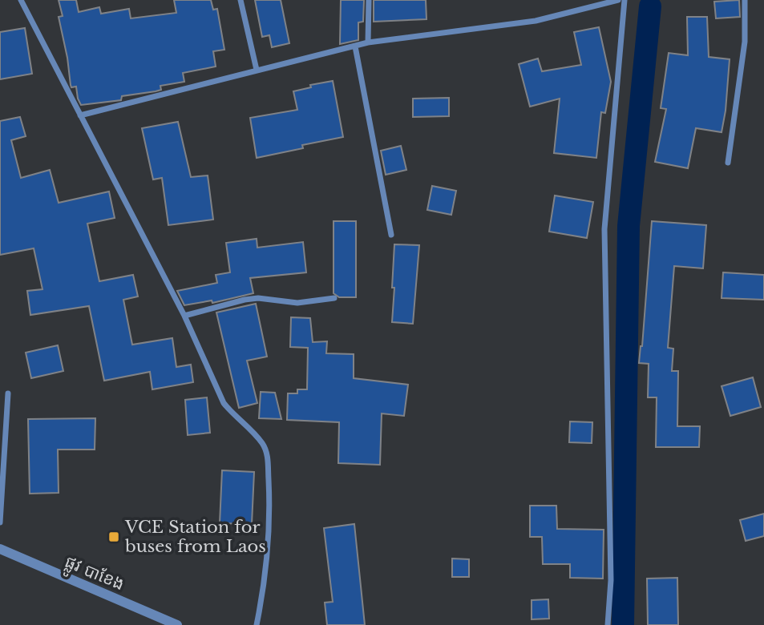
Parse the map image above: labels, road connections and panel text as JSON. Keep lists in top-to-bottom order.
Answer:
{
  "streets": {
    "street": ["ផ្លូវ បាខែង"]
  },
  "places": {
    "transit": ["VCE Station for buses from Laos"]
  }
}
